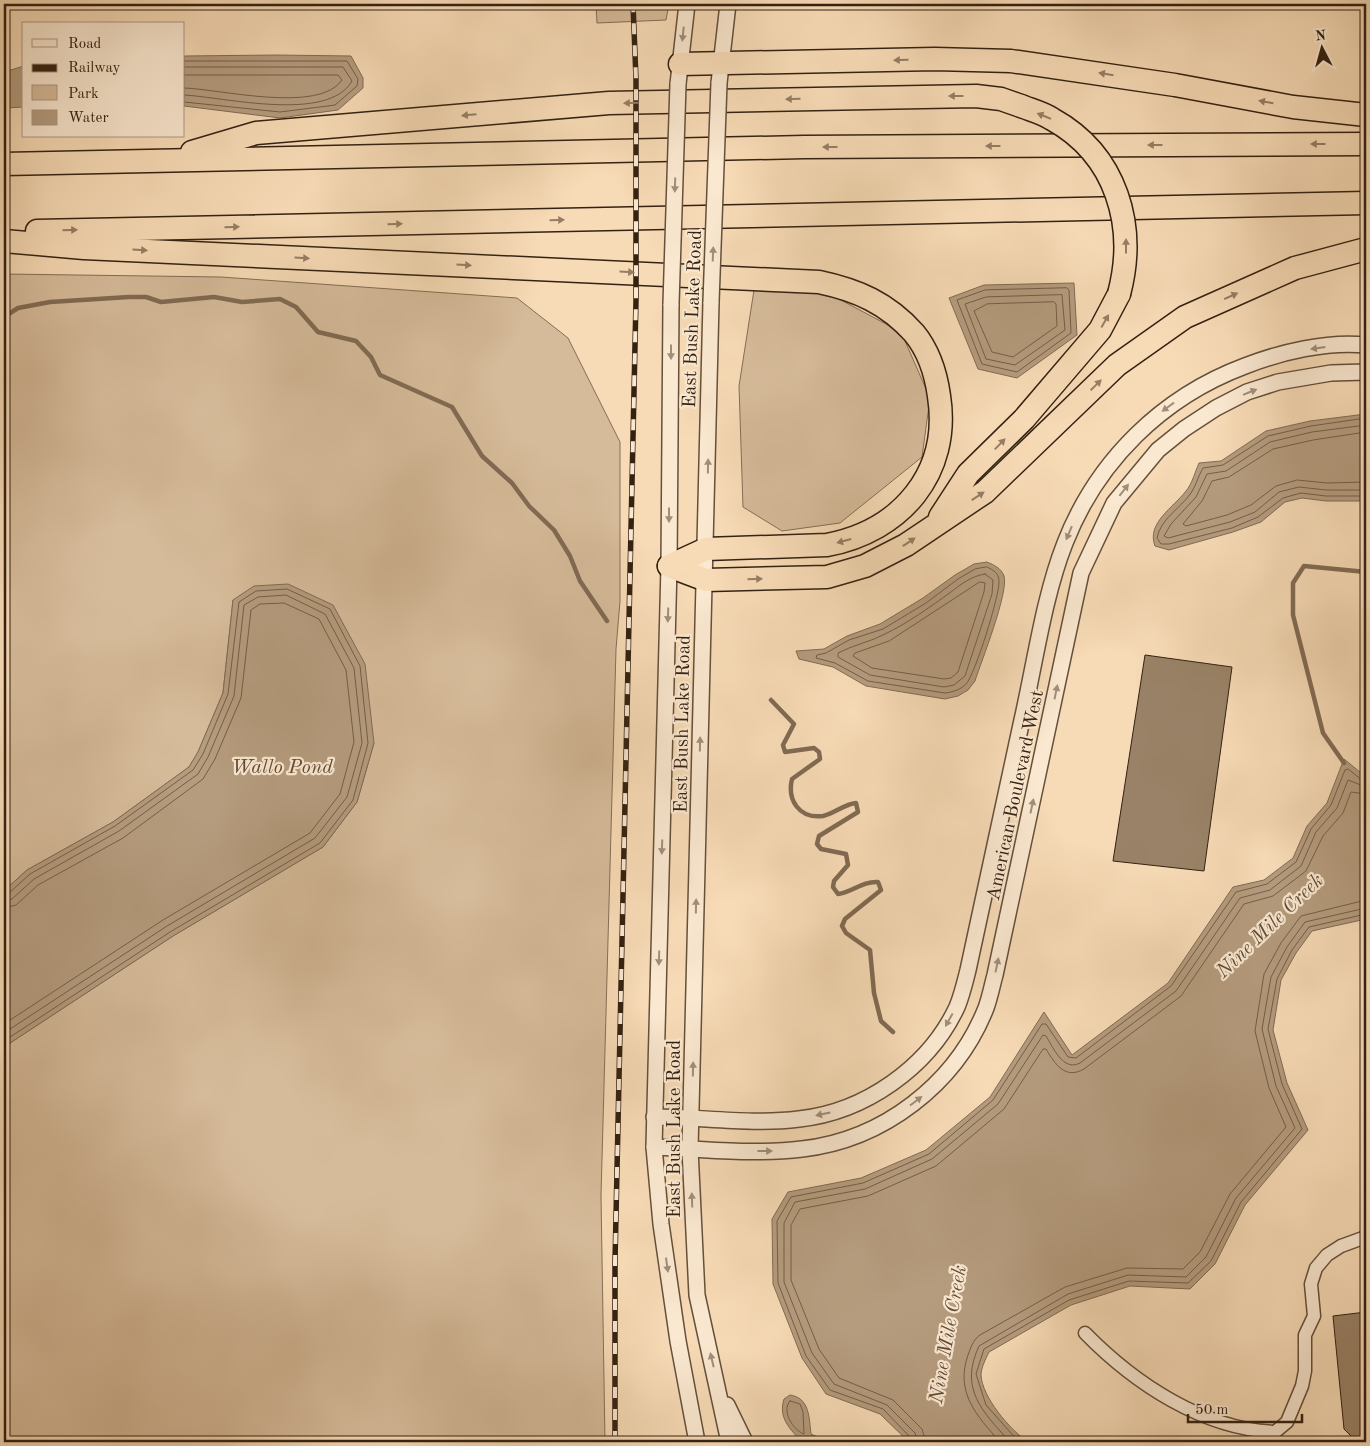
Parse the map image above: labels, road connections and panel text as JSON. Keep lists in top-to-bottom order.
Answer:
{
  "streets": {
    "street": ["East Bush Lake Road", "American Boulevard West"]
  },
  "crossings": [
    ["East Bush Lake Road", "American Boulevard West"]
  ],
  "water": ["Wallo Pond", "Nine Mile Creek"],
  "legend": [
    "Road",
    "Railway",
    "Park",
    "Water"
  ],
  "scale_bar": "50 m",
  "north": "top"
}
